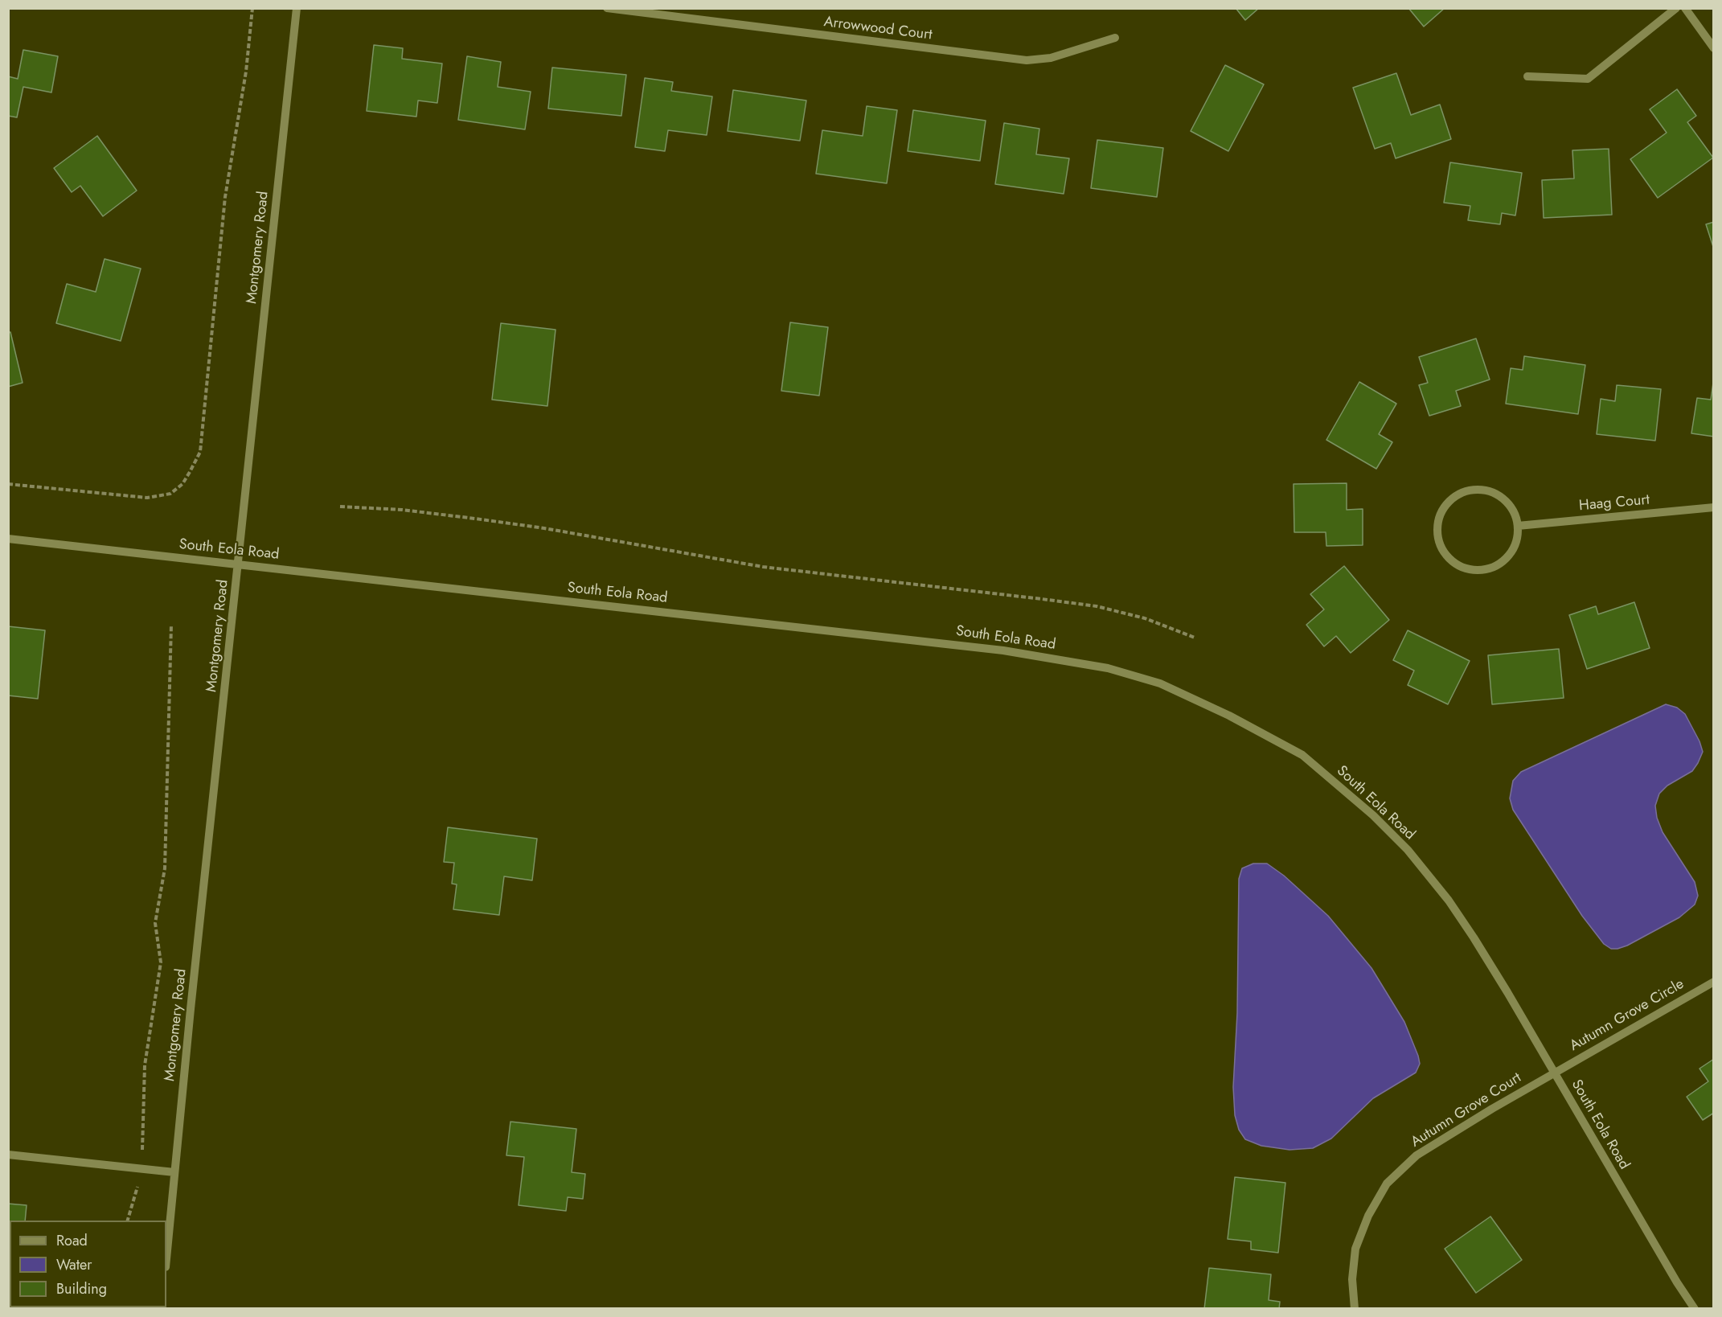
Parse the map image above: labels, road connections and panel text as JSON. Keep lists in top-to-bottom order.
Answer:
{
  "streets": {
    "street": [
      "Arrowwood Court",
      "Montgomery Road",
      "Haag Court",
      "South Eola Road",
      "Autumn Grove Circle",
      "Autumn Grove Court"
    ]
  },
  "crossings": [
    ["Montgomery Road", "South Eola Road"],
    ["South Eola Road", "Autumn Grove Circle"],
    ["South Eola Road", "Autumn Grove Court"],
    ["Autumn Grove Circle", "Autumn Grove Court"]
  ],
  "legend": ["Road", "Water", "Building"]
}
